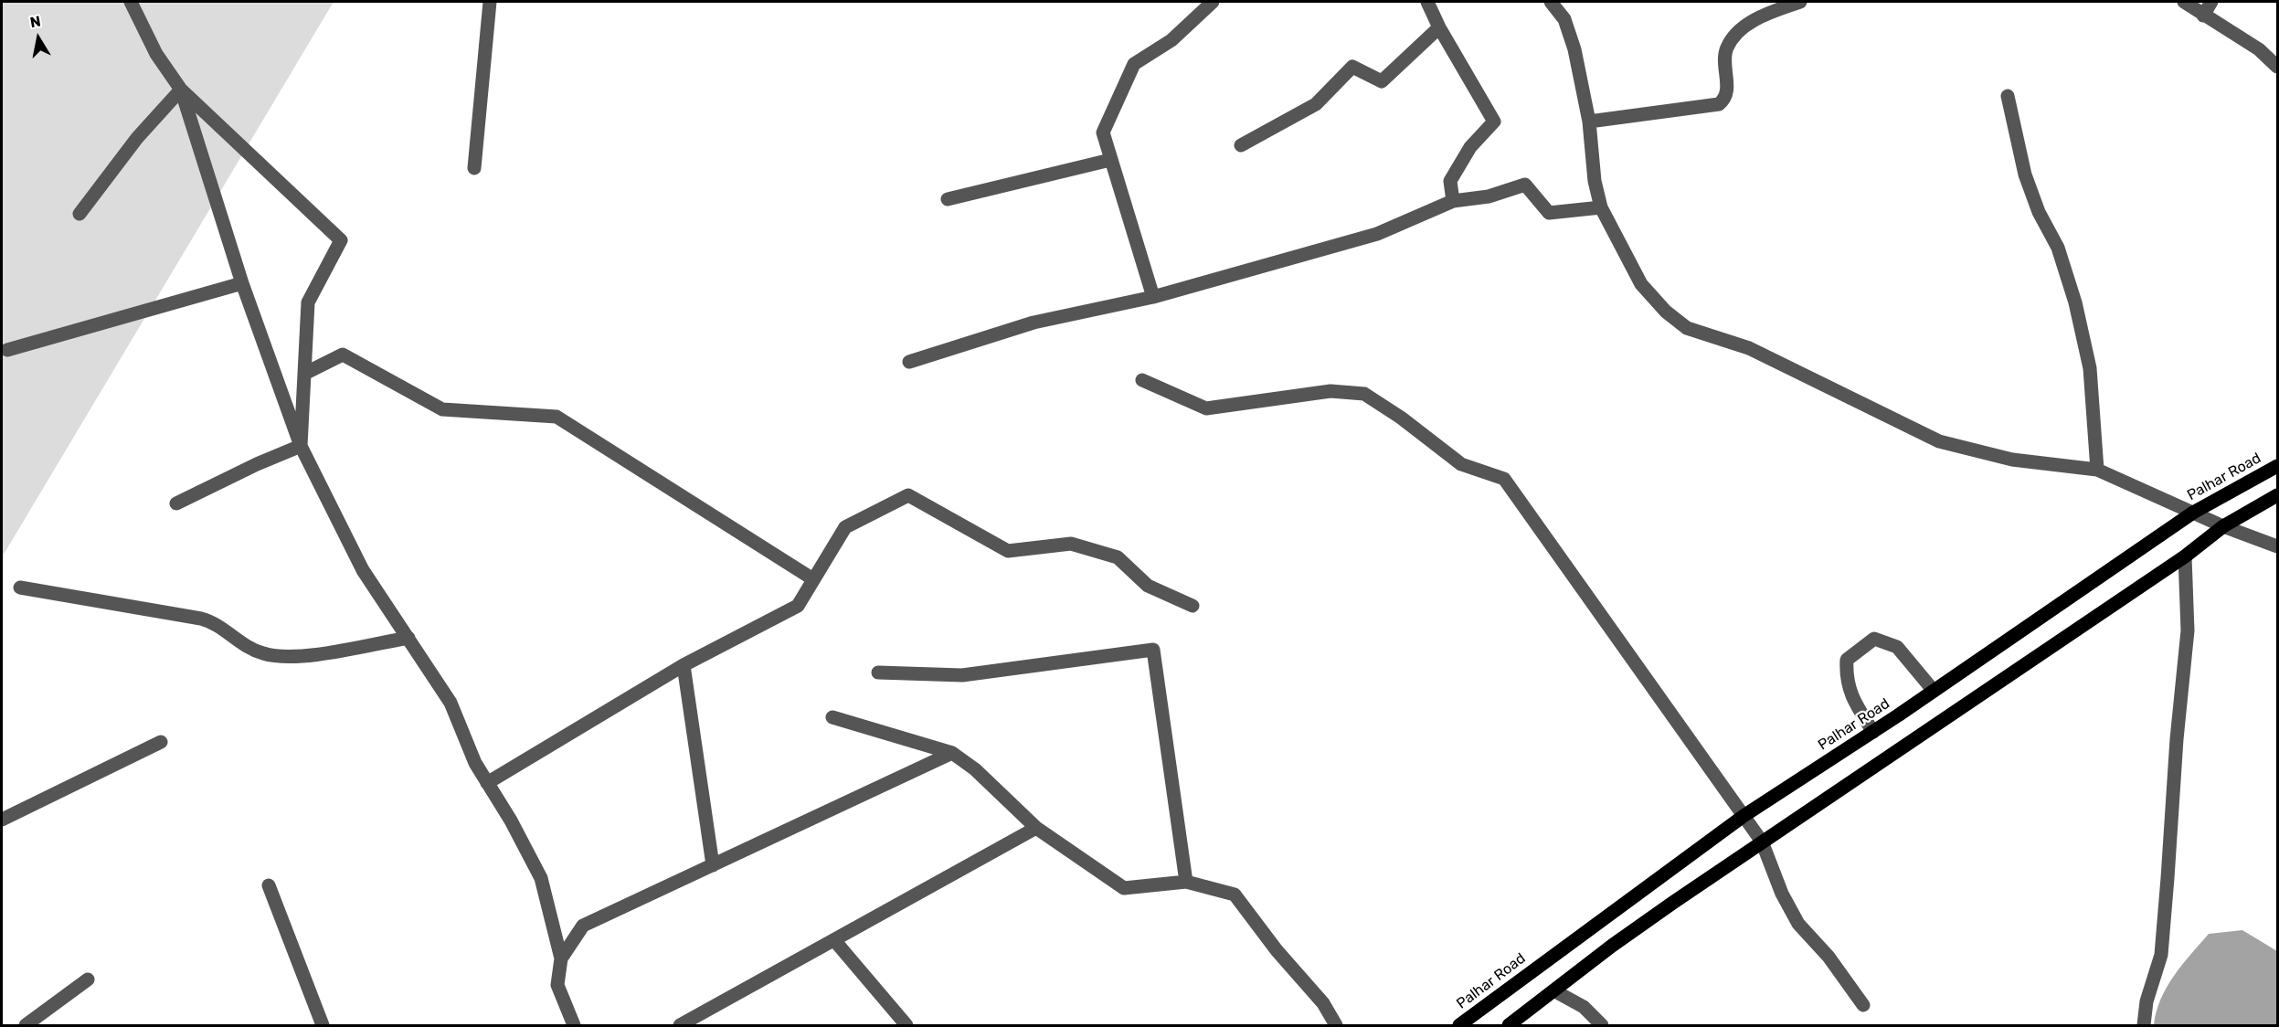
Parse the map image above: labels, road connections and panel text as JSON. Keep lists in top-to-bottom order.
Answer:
{
  "streets": {
    "main road": ["Palhar Road"]
  },
  "north": "top"
}
